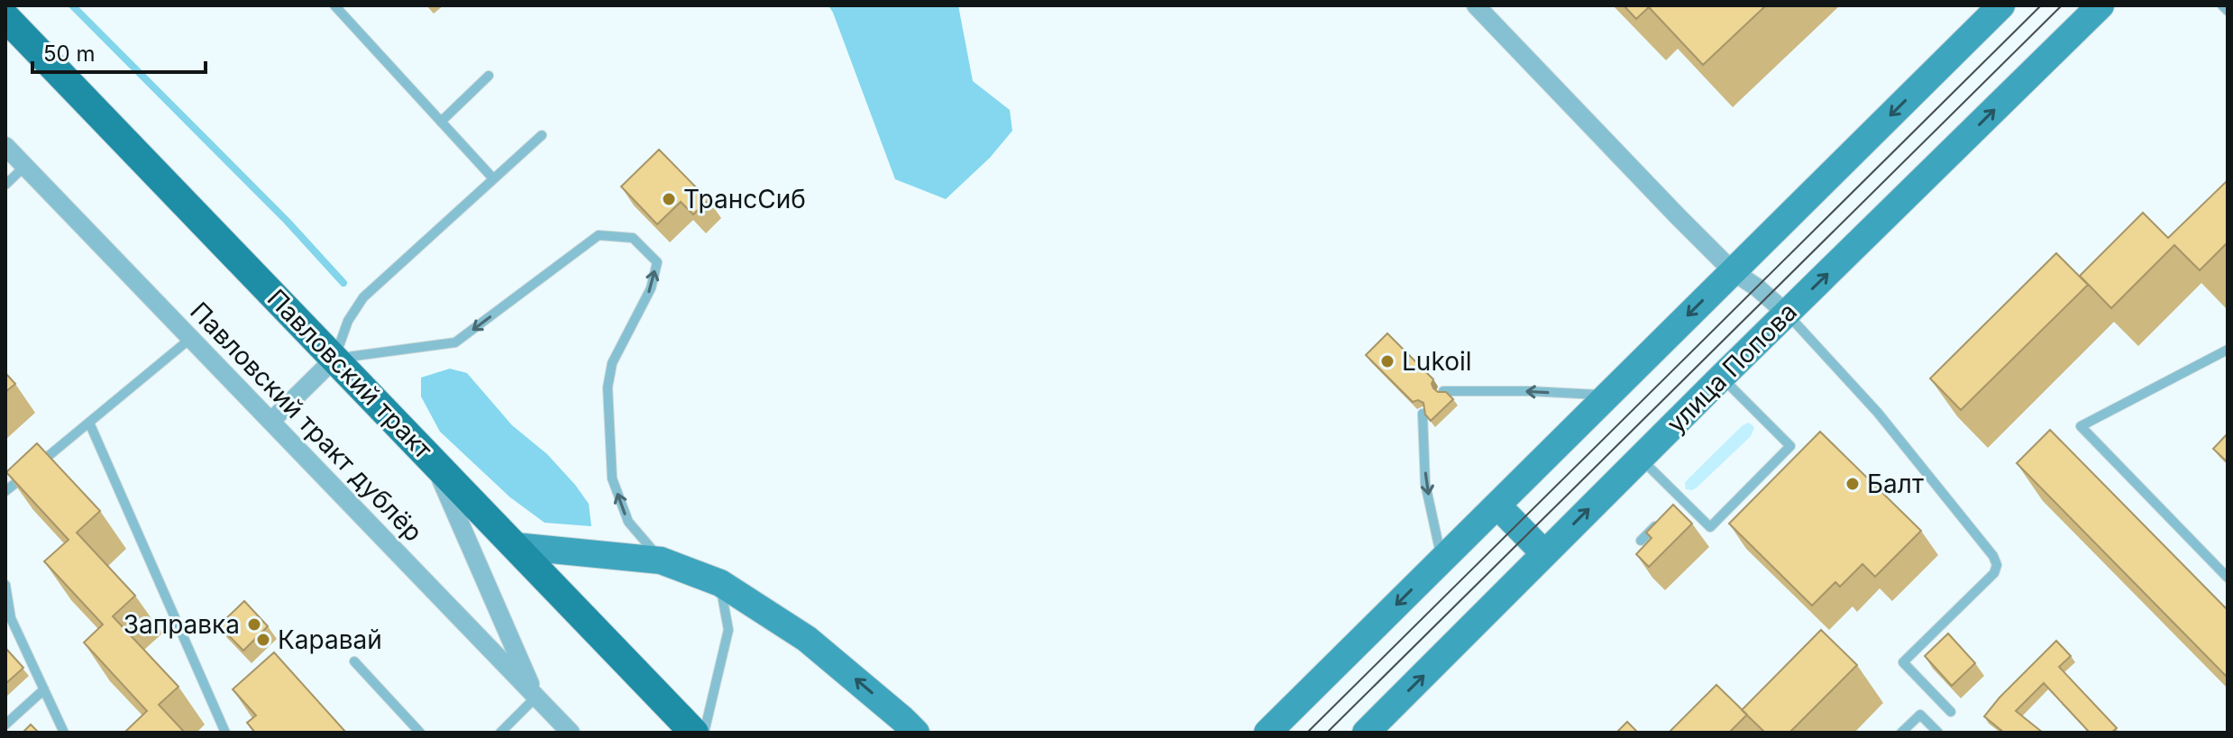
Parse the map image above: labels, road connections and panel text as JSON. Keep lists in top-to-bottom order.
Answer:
{
  "streets": {
    "main road": ["улица Попова", "Павловский тракт"],
    "street": ["Павловский тракт дублёр"]
  },
  "places": [
    "ТрансСиб",
    "Lukoil",
    "Балт",
    "Заправка",
    "Каравай"
  ],
  "scale_bar": "50 m"
}
